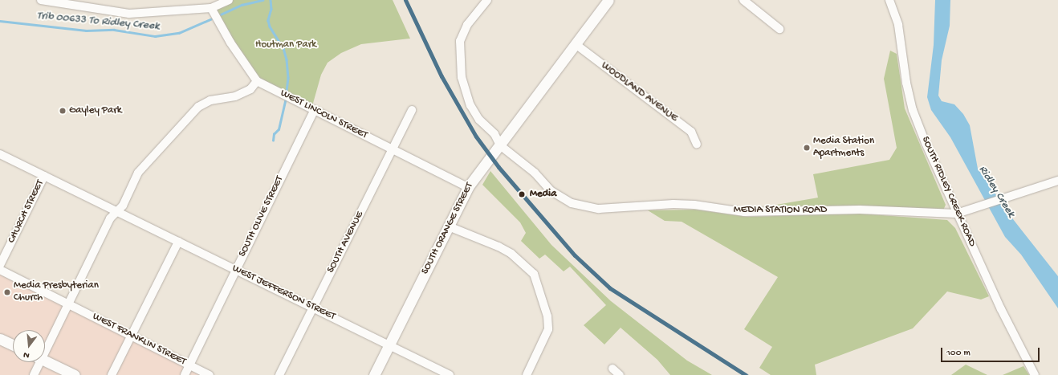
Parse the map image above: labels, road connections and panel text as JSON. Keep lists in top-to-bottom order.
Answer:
{
  "streets": {
    "main road": ["SOUTH ORANGE STREET"],
    "street": [
      "WOODLAND AVENUE",
      "WEST LINCOLN STREET",
      "SOUTH RIDLEY CREEK ROAD",
      "MEDIA STATION ROAD",
      "CHURCH STREET",
      "SOUTH OLIVE STREET",
      "SOUTH AVENUE",
      "WEST JEFFERSON STREET",
      "WEST FRANKLIN STREET"
    ]
  },
  "crossings": [
    ["WOODLAND AVENUE", "SOUTH ORANGE STREET"],
    ["WEST LINCOLN STREET", "SOUTH OLIVE STREET"],
    ["WEST LINCOLN STREET", "SOUTH ORANGE STREET"],
    ["WEST LINCOLN STREET", "SOUTH AVENUE"],
    ["SOUTH RIDLEY CREEK ROAD", "MEDIA STATION ROAD"],
    ["MEDIA STATION ROAD", "SOUTH ORANGE STREET"],
    ["CHURCH STREET", "WEST JEFFERSON STREET"],
    ["SOUTH OLIVE STREET", "WEST JEFFERSON STREET"],
    ["SOUTH OLIVE STREET", "WEST FRANKLIN STREET"],
    ["SOUTH ORANGE STREET", "WEST JEFFERSON STREET"],
    ["SOUTH AVENUE", "WEST JEFFERSON STREET"]
  ],
  "water": ["Trib 00633 To Ridley Creek", "Ridley Creek"],
  "parks": ["Houtman Park"],
  "places": [
    "Gayley Park",
    "Media Station Apartments",
    "Media",
    "Media Presbyterian Church"
  ],
  "scale_bar": "100 m",
  "north": "bottom"
}
